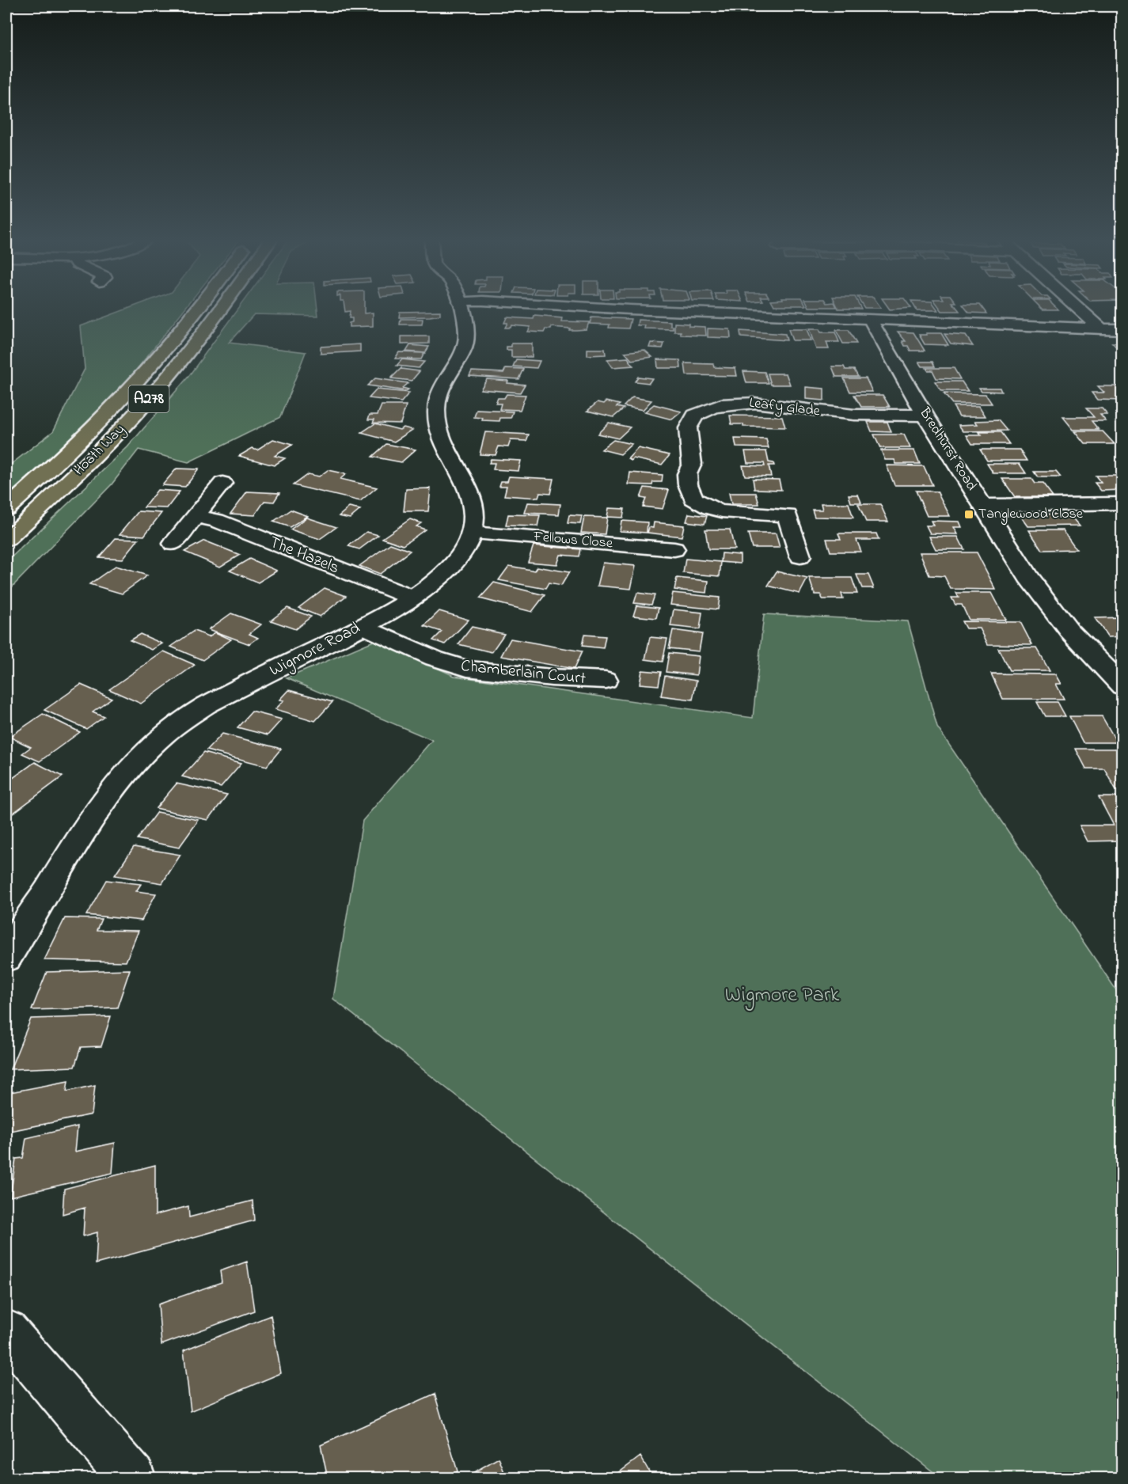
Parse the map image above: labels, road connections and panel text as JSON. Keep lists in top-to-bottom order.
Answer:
{
  "streets": {
    "main road": ["A278", "Hoath Way"],
    "street": [
      "Leafy Glade",
      "Bredhurst Road",
      "Fellows Close",
      "The Hazels",
      "Wigmore Road",
      "Chamberlain Court"
    ]
  },
  "crossings": [
    ["Leafy Glade", "Bredhurst Road"],
    ["Fellows Close", "Wigmore Road"],
    ["The Hazels", "Wigmore Road"],
    ["Wigmore Road", "Chamberlain Court"]
  ],
  "parks": ["Wigmore Park"],
  "places": {
    "transit": ["Tanglewood Close"]
  }
}
